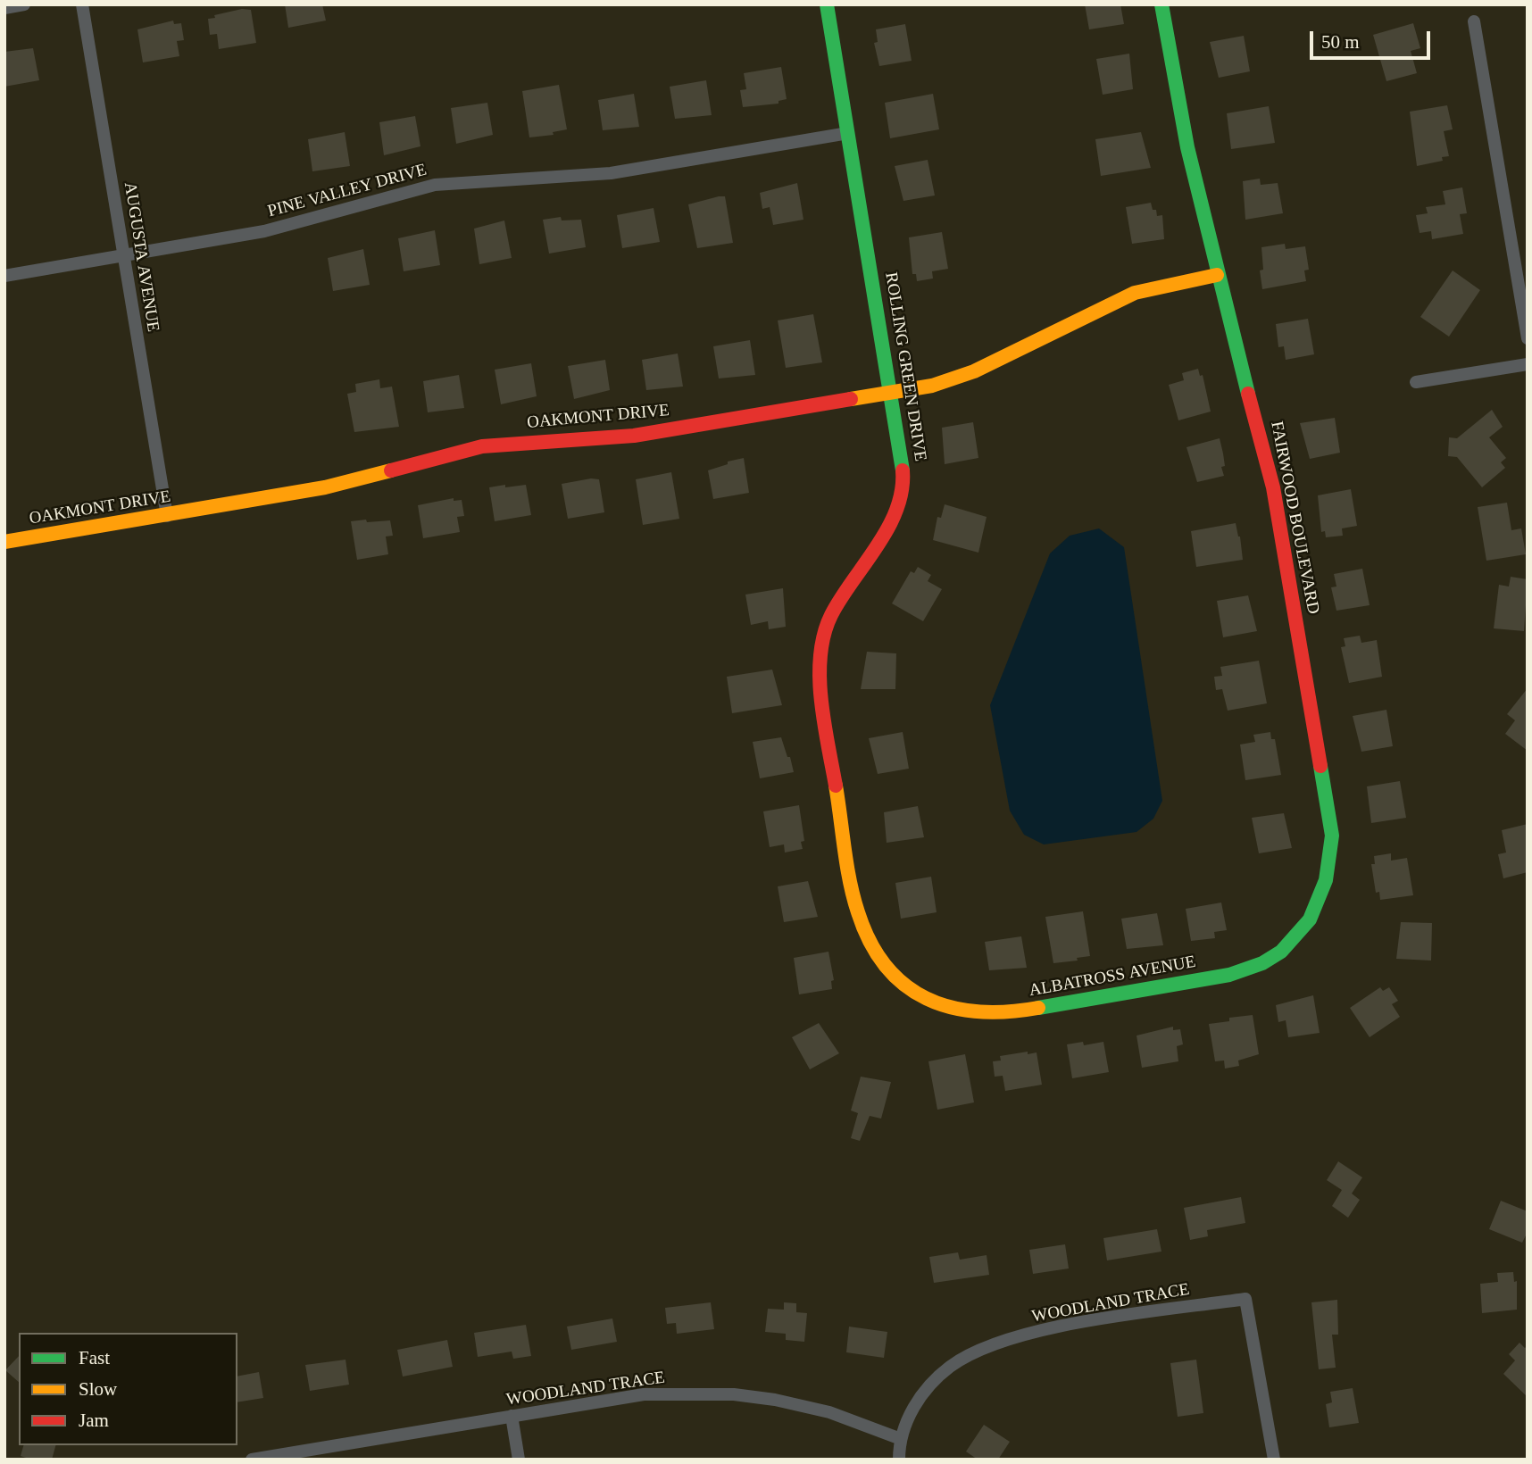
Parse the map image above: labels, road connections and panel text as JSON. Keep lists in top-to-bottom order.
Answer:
{
  "streets": {
    "street": [
      "PINE VALLEY DRIVE",
      "AUGUSTA AVENUE",
      "ROLLING GREEN DRIVE",
      "OAKMONT DRIVE",
      "FAIRWOOD BOULEVARD",
      "ALBATROSS AVENUE",
      "WOODLAND TRACE"
    ]
  },
  "crossings": [
    ["PINE VALLEY DRIVE", "AUGUSTA AVENUE"],
    ["PINE VALLEY DRIVE", "ROLLING GREEN DRIVE"],
    ["AUGUSTA AVENUE", "OAKMONT DRIVE"],
    ["ROLLING GREEN DRIVE", "OAKMONT DRIVE"],
    ["ROLLING GREEN DRIVE", "ALBATROSS AVENUE"],
    ["OAKMONT DRIVE", "FAIRWOOD BOULEVARD"],
    ["FAIRWOOD BOULEVARD", "ALBATROSS AVENUE"]
  ],
  "legend": ["Fast", "Slow", "Jam"],
  "scale_bar": "50 m"
}
